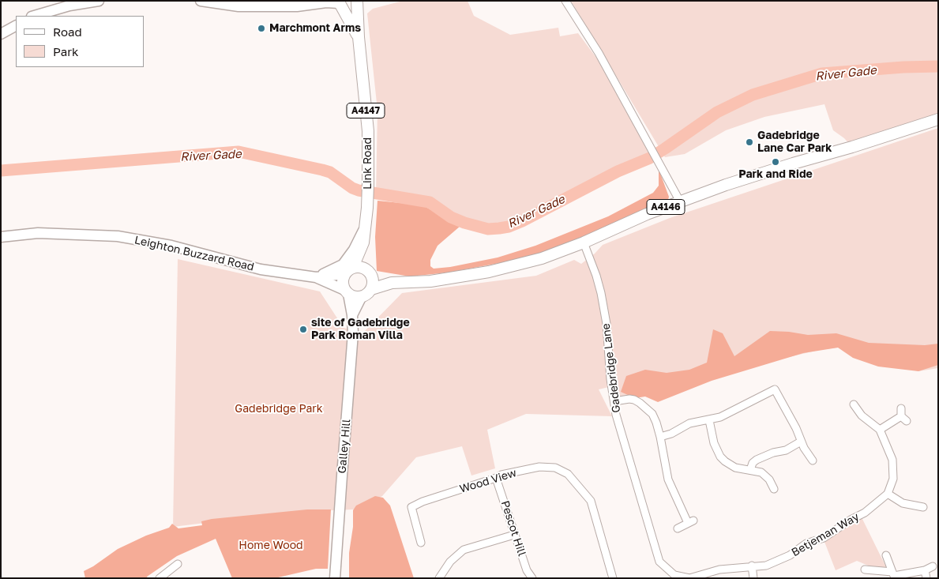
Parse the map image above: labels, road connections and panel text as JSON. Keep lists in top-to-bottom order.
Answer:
{
  "streets": {
    "main road": ["A4147", "Link Road", "A4146"],
    "street": [
      "Leighton Buzzard Road",
      "Gadebridge Lane",
      "Galley Hill",
      "Wood View",
      "Pescot Hill",
      "Betjeman Way"
    ]
  },
  "crossings": [
    ["Link Road", "A4146"],
    ["Link Road", "Leighton Buzzard Road"],
    ["Link Road", "Galley Hill"],
    ["A4146", "Leighton Buzzard Road"],
    ["A4146", "Gadebridge Lane"],
    ["A4146", "Galley Hill"],
    ["Leighton Buzzard Road", "Galley Hill"],
    ["Gadebridge Lane", "Betjeman Way"],
    ["Wood View", "Pescot Hill"]
  ],
  "water": ["River Gade"],
  "parks": ["Gadebridge Park", "Home Wood"],
  "places": [
    "Marchmont Arms",
    "Gadebridge Lane Car Park",
    "Park and Ride",
    "site of Gadebridge Park Roman Villa"
  ],
  "legend": ["Road", "Park"]
}
